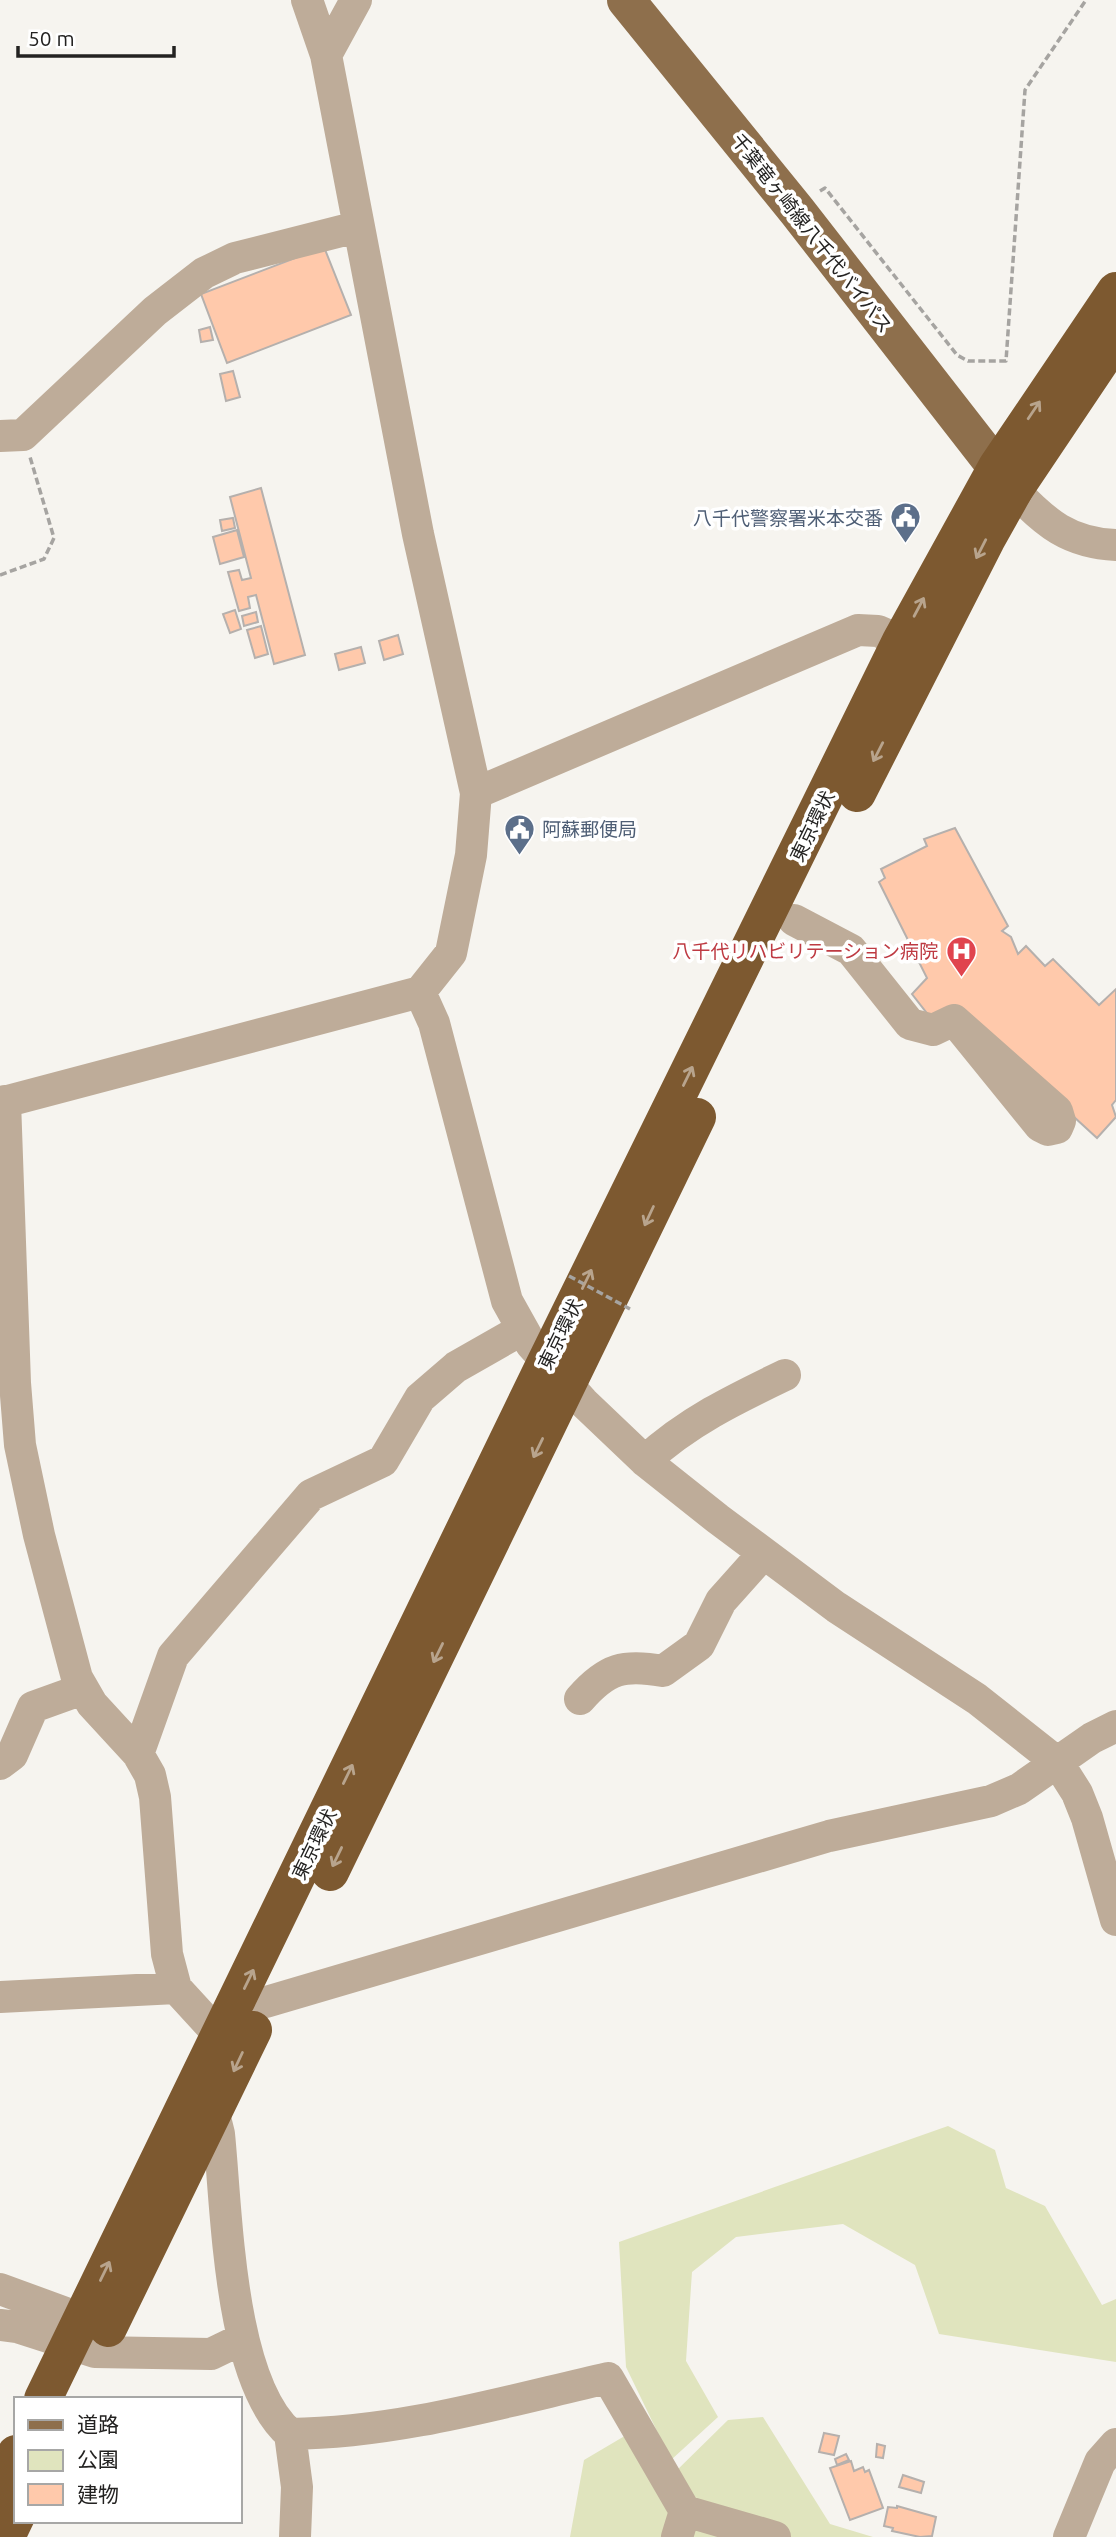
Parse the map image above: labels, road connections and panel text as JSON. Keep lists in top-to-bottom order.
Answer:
{
  "streets": {
    "highway": ["東京環状"],
    "main road": ["千葉竜ヶ崎線八千代バイパス"]
  },
  "crossings": [
    ["千葉竜ヶ崎線八千代バイパス", "東京環状"]
  ],
  "places": {
    "public building": ["八千代警察署米本交番", "阿蘇郵便局"],
    "hospital": ["八千代リハビリテーション病院"]
  },
  "legend": ["道路", "公園", "建物"],
  "scale_bar": "50 m"
}
